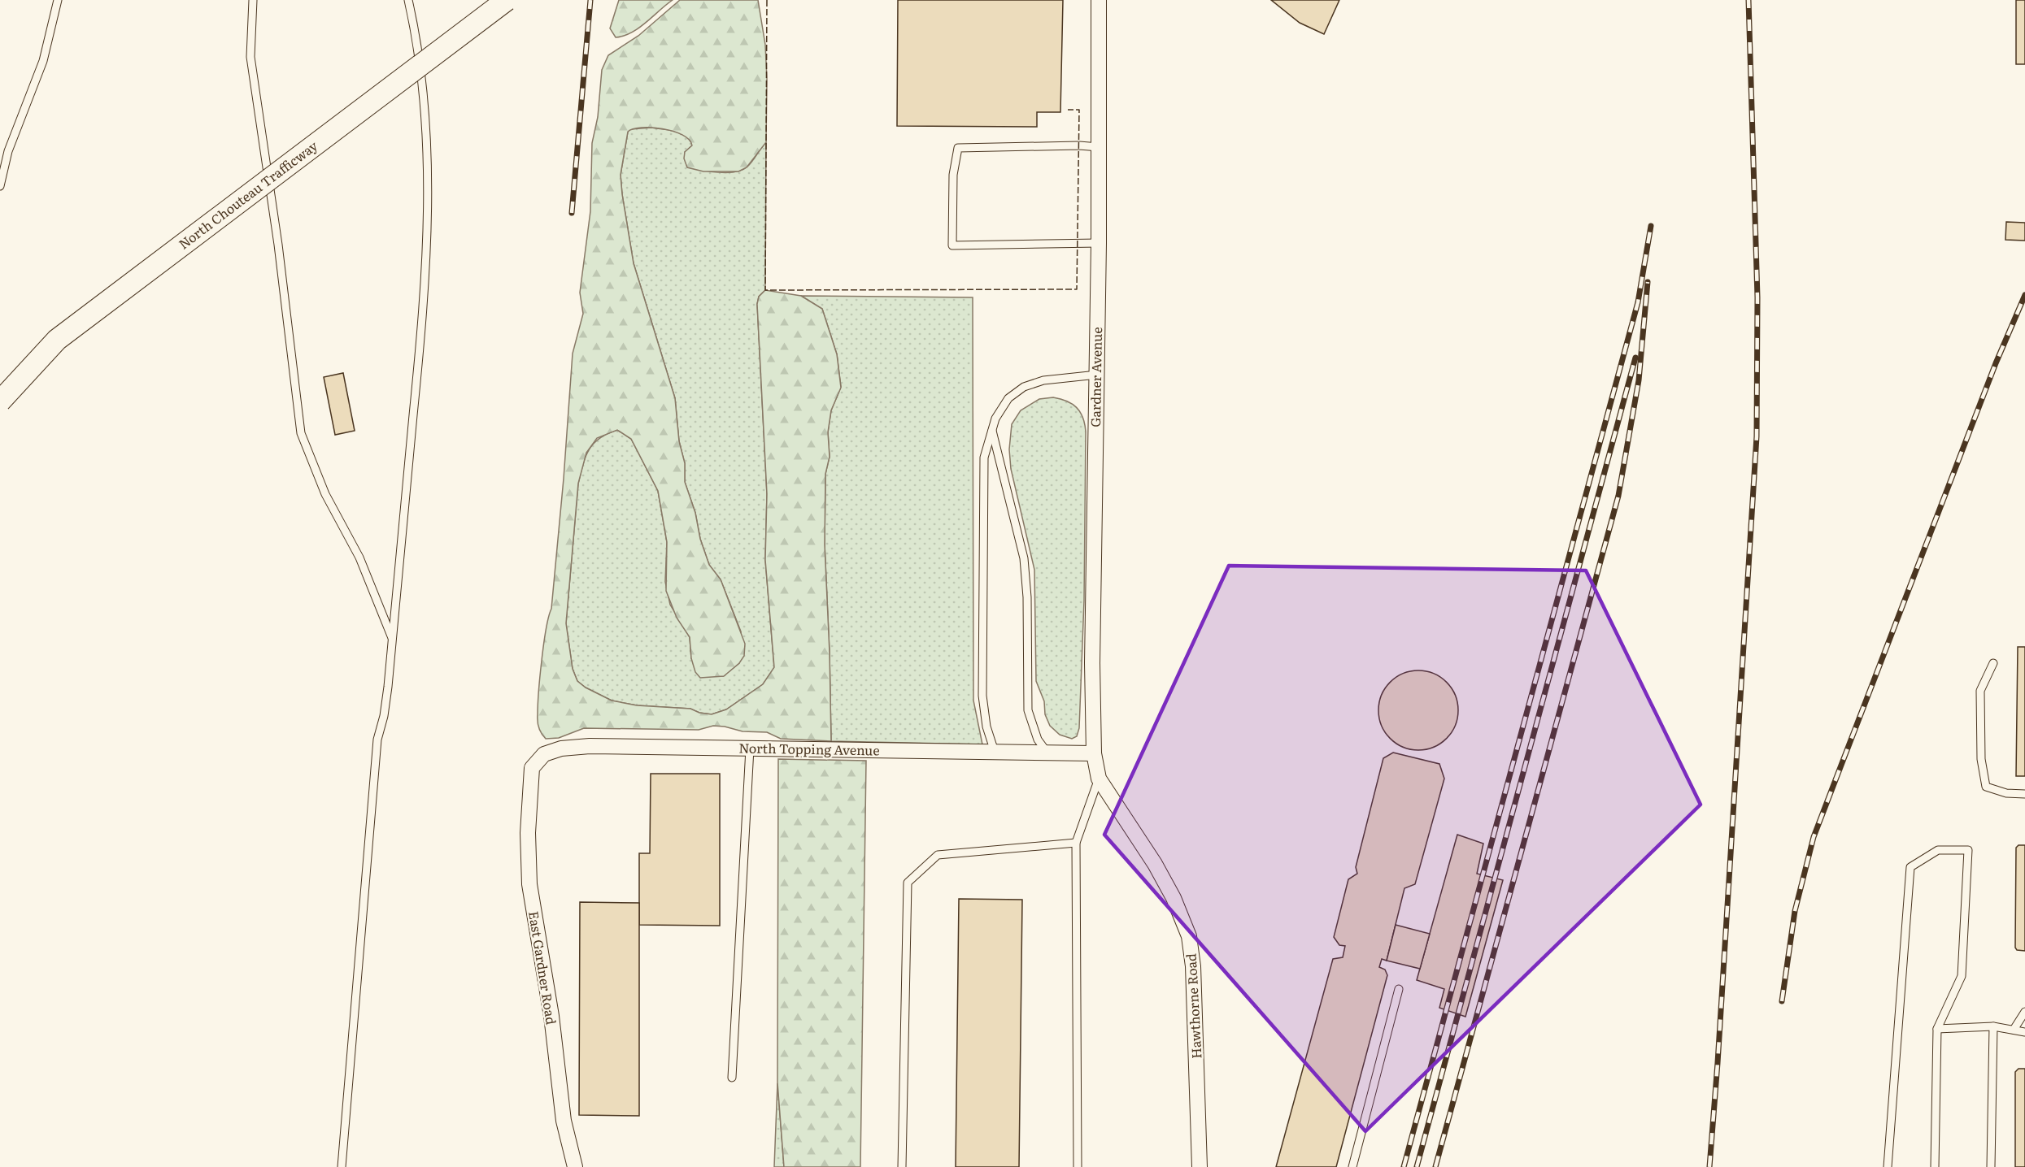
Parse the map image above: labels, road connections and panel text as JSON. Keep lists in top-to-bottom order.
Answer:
{
  "streets": {
    "main road": ["North Chouteau Trafficway"],
    "street": [
      "Gardner Avenue",
      "North Topping Avenue",
      "East Gardner Road",
      "Hawthorne Road"
    ]
  },
  "crossings": [
    ["Gardner Avenue", "North Topping Avenue"],
    ["Gardner Avenue", "Hawthorne Road"],
    ["North Topping Avenue", "East Gardner Road"],
    ["North Topping Avenue", "Hawthorne Road"]
  ]
}
